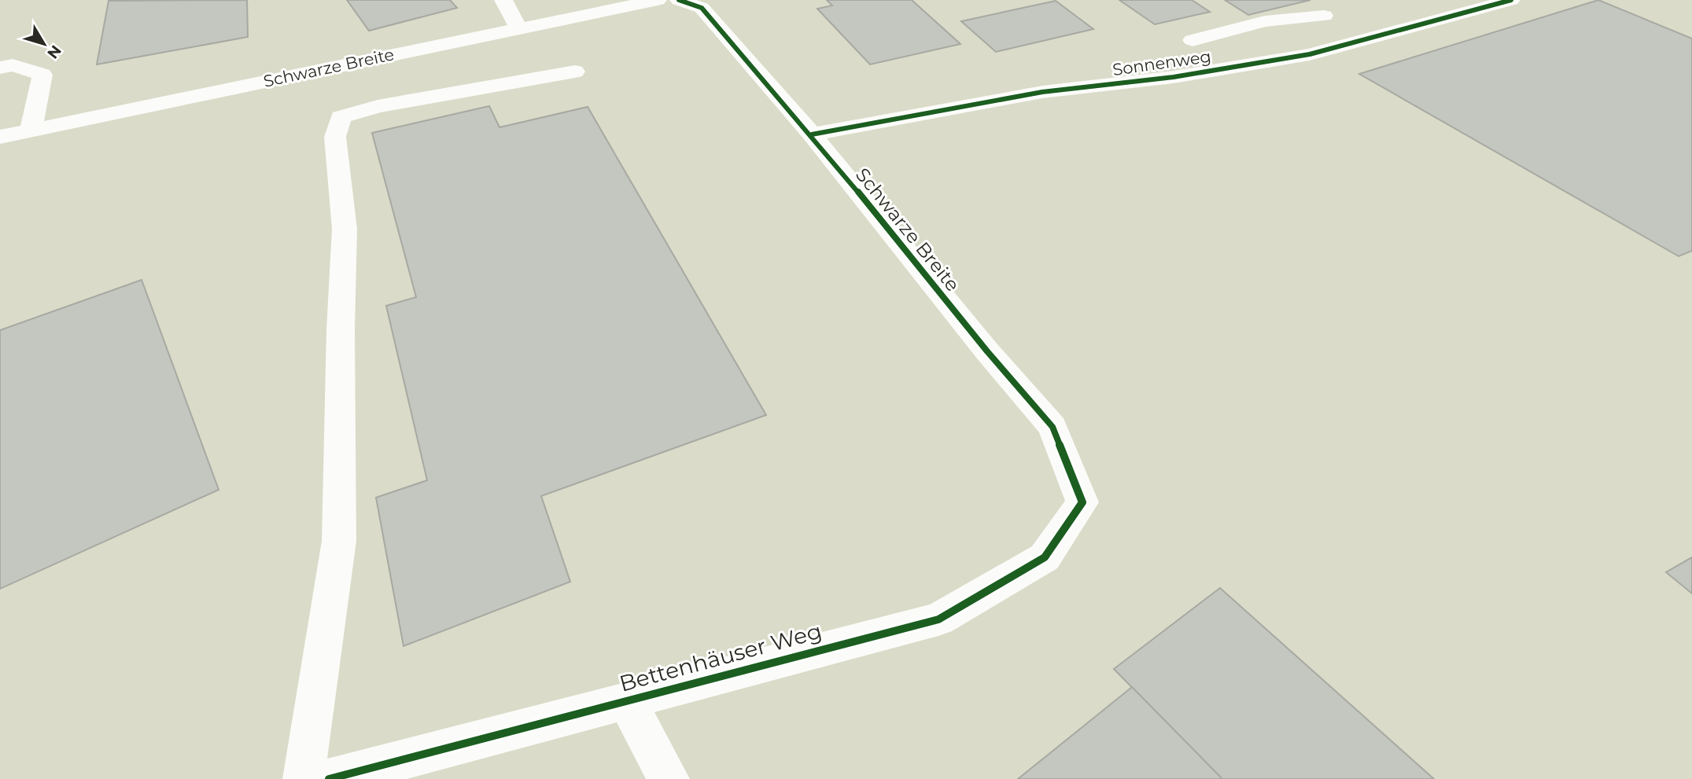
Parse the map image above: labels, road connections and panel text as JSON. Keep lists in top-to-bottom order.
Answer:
{
  "streets": {
    "street": ["Sonnenweg", "Schwarze Breite", "Bettenhäuser Weg"]
  },
  "crossings": [
    ["Sonnenweg", "Schwarze Breite"],
    ["Schwarze Breite", "Bettenhäuser Weg"]
  ],
  "north": "bottom right"
}
